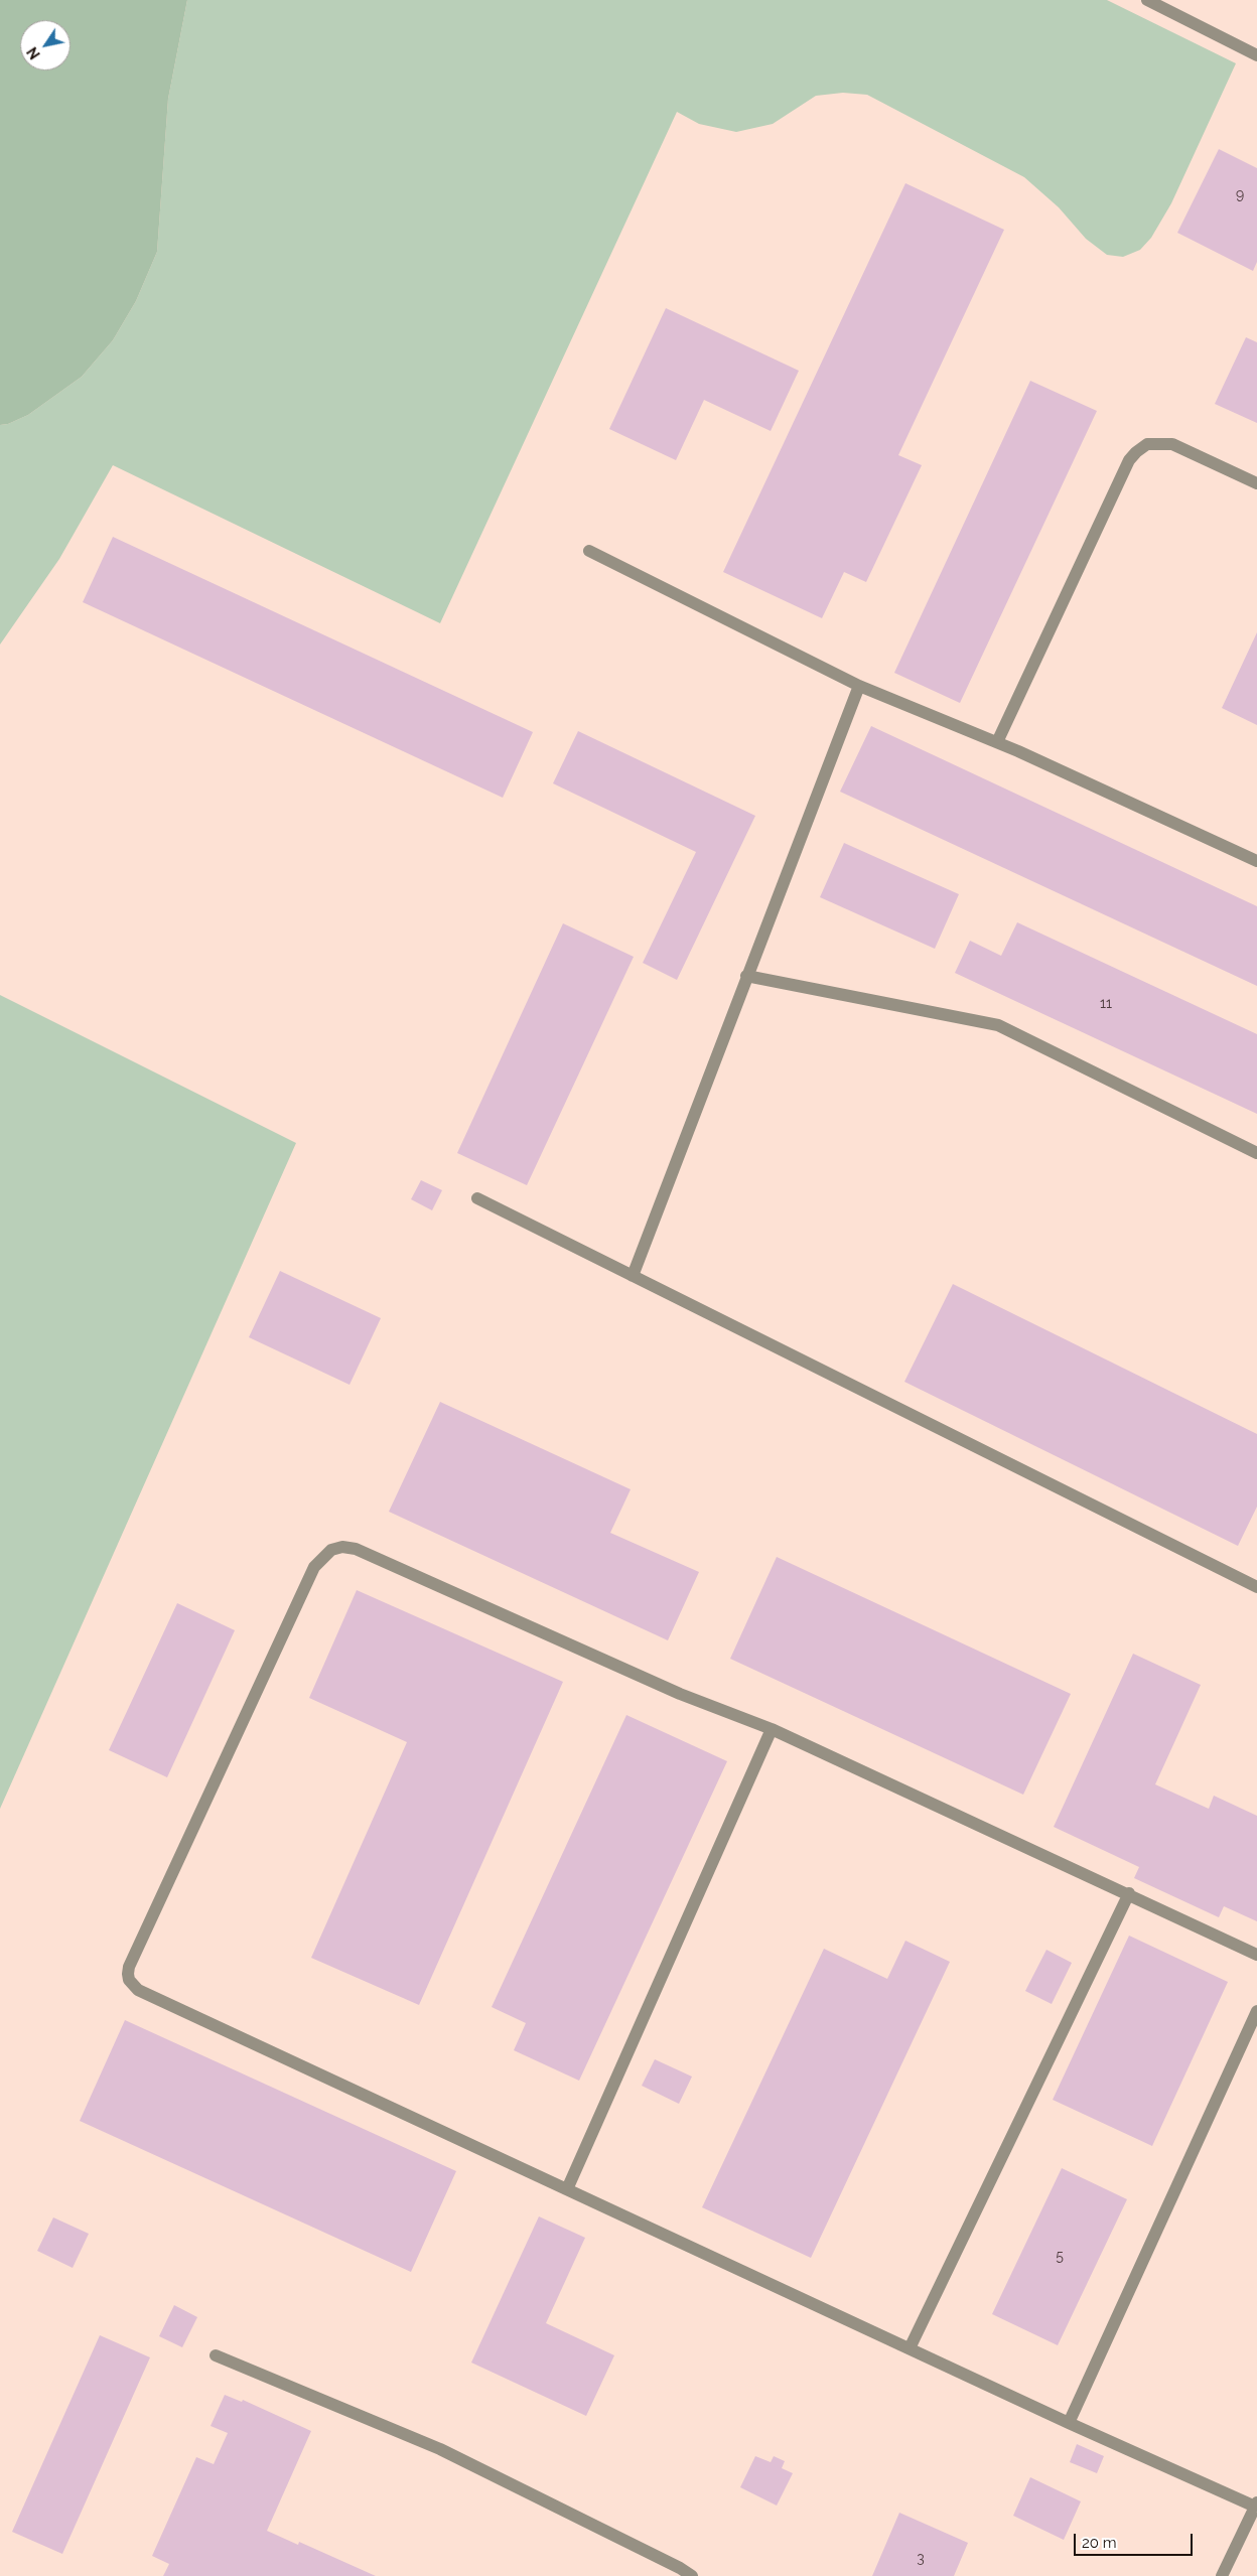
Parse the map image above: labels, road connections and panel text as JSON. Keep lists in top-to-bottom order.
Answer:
{
  "house_numbers": [
    "9",
    "11",
    "5",
    "3"
  ],
  "scale_bar": "20 m",
  "north": "bottom left"
}
